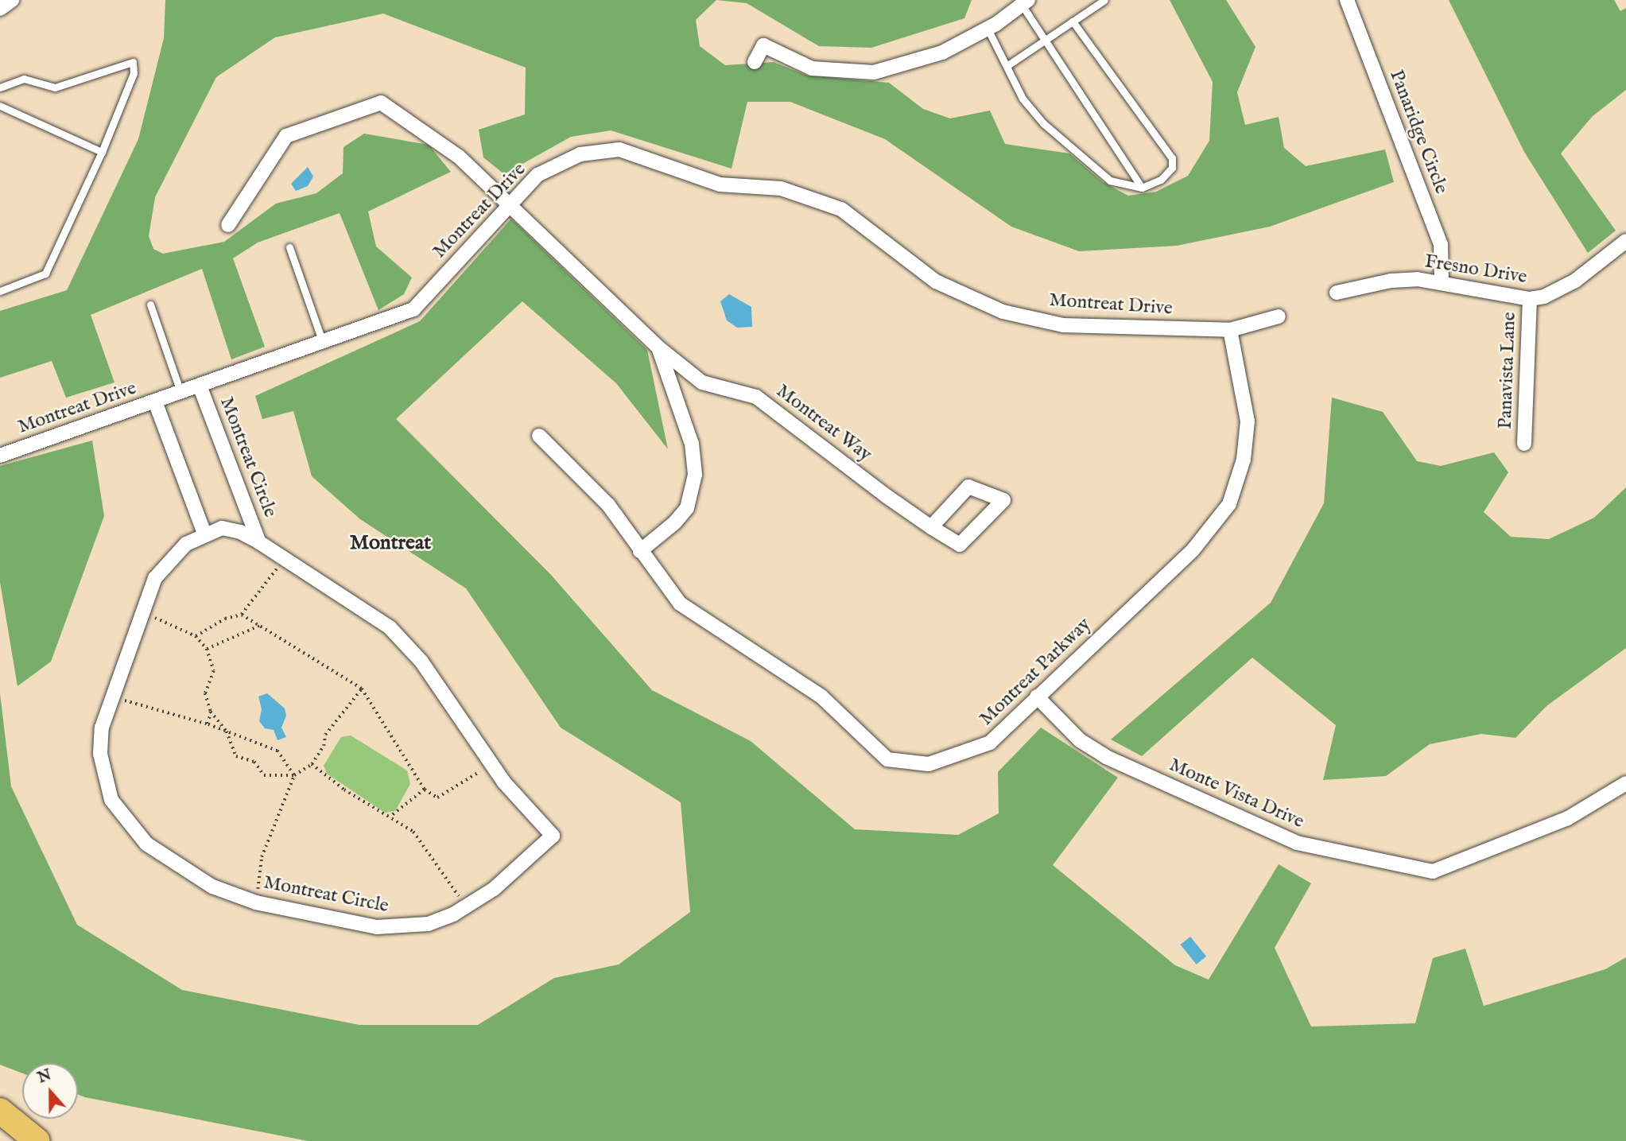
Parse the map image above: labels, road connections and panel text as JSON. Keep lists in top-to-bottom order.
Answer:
{
  "streets": {
    "street": [
      "Panaridge Circle",
      "Montreat Drive",
      "Fresno Drive",
      "Panavista Lane",
      "Montreat Way",
      "Montreat Circle",
      "Montreat Parkway",
      "Monte Vista Drive"
    ]
  },
  "crossings": [
    ["Panaridge Circle", "Fresno Drive"],
    ["Montreat Drive", "Montreat Way"],
    ["Montreat Drive", "Montreat Circle"],
    ["Montreat Drive", "Montreat Parkway"],
    ["Fresno Drive", "Panavista Lane"],
    ["Montreat Way", "Montreat Parkway"],
    ["Montreat Parkway", "Monte Vista Drive"]
  ],
  "districts": ["Montreat"],
  "north": "top"
}
